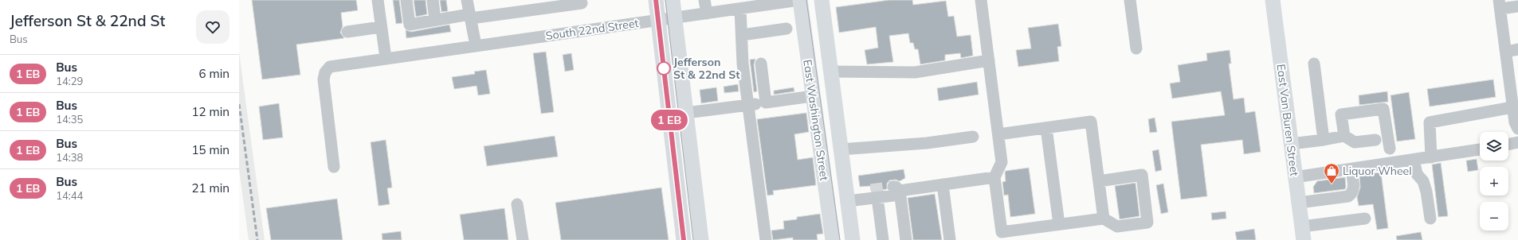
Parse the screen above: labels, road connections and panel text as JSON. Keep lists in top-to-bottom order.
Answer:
{
  "streets": {
    "main road": ["East Washington Street", "East Van Buren Street"],
    "street": ["South 22nd Street"]
  },
  "crossings": [
    ["South 22nd Street", "East Washington Street"]
  ],
  "places": {
    "other": ["Jefferson St & 22nd St"],
    "shop": ["Liquor Wheel"]
  },
  "page": {
    "heading": ["Jefferson St & 22nd St", "Bus"],
    "on_map": "1 EB",
    "list": [
      {
        "mark": "1 EB",
        "name": "Bus",
        "note": "14:29",
        "value": "6 min"
      },
      {
        "mark": "1 EB",
        "name": "Bus",
        "note": "14:35",
        "value": "12 min"
      },
      {
        "mark": "1 EB",
        "name": "Bus",
        "note": "14:38",
        "value": "15 min"
      },
      {
        "mark": "1 EB",
        "name": "Bus",
        "note": "14:44",
        "value": "21 min"
      }
    ],
    "map_buttons": ["+", "−"]
  }
}
